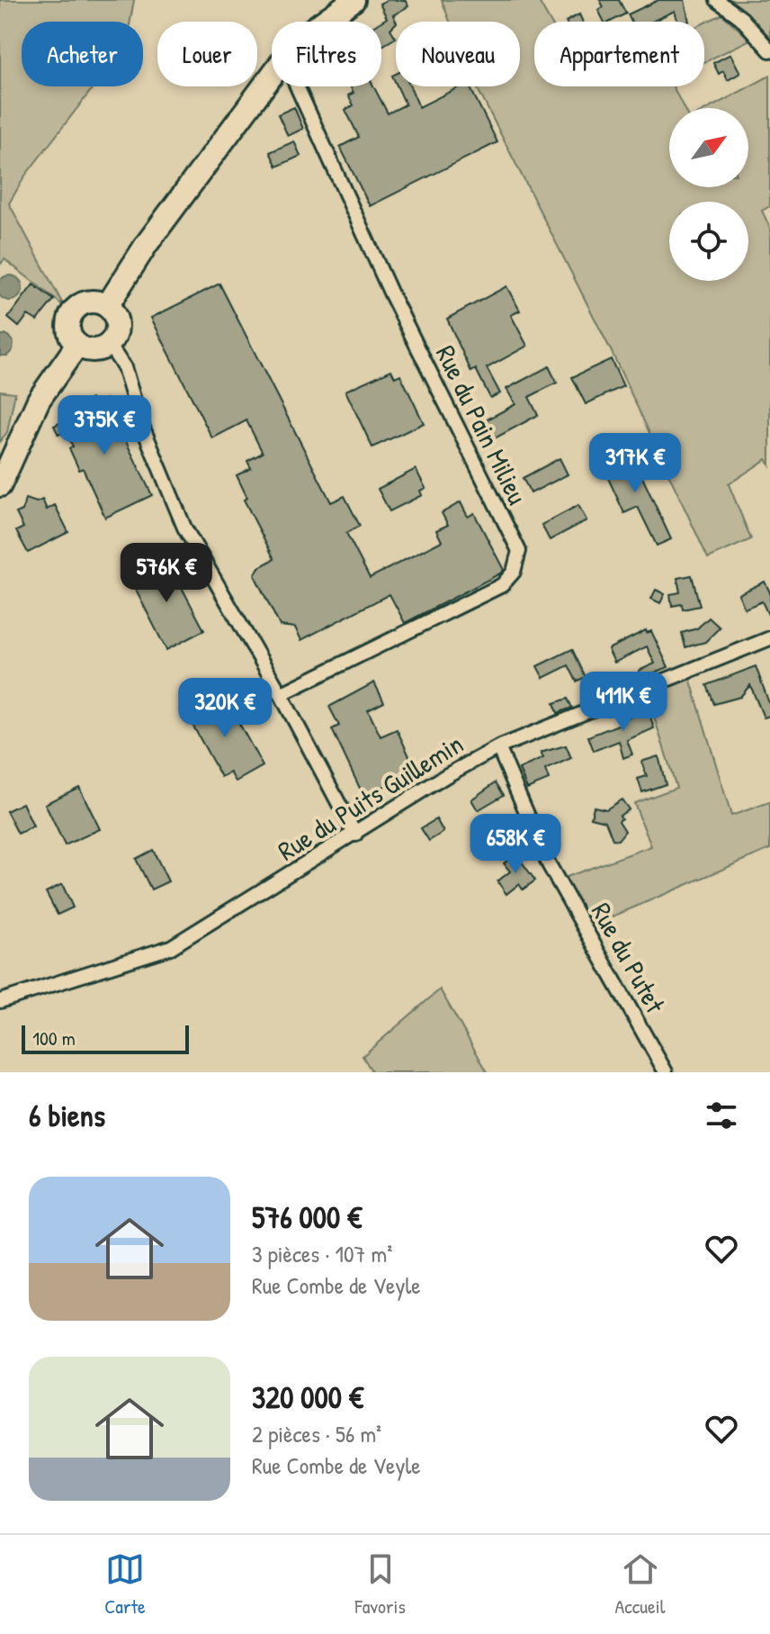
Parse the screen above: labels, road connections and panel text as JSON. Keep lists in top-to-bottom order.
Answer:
{
  "streets": {
    "street": ["Rue du Pain Milieu", "Rue du Puits Guillemin", "Rue du Putet"]
  },
  "crossings": [
    ["Rue du Puits Guillemin", "Rue du Putet"]
  ],
  "scale_bar": "100 m",
  "north": "top right",
  "page": {
    "chip": [
      "Acheter",
      "Louer",
      "Filtres",
      "Nouveau",
      "Appartement"
    ],
    "price": [
      "375K €",
      "317K €",
      "576K €",
      "411K €",
      "320K €",
      "658K €"
    ],
    "scale": "100 m",
    "heading": "6 biens",
    "list": [
      {
        "name": "576 000 €",
        "note": "3 pièces · 107 m² · Rue Combe de Veyle"
      },
      {
        "name": "320 000 €",
        "note": "2 pièces · 56 m² · Rue Combe de Veyle"
      }
    ],
    "tabs": ["Carte", "Favoris", "Accueil"]
  }
}
